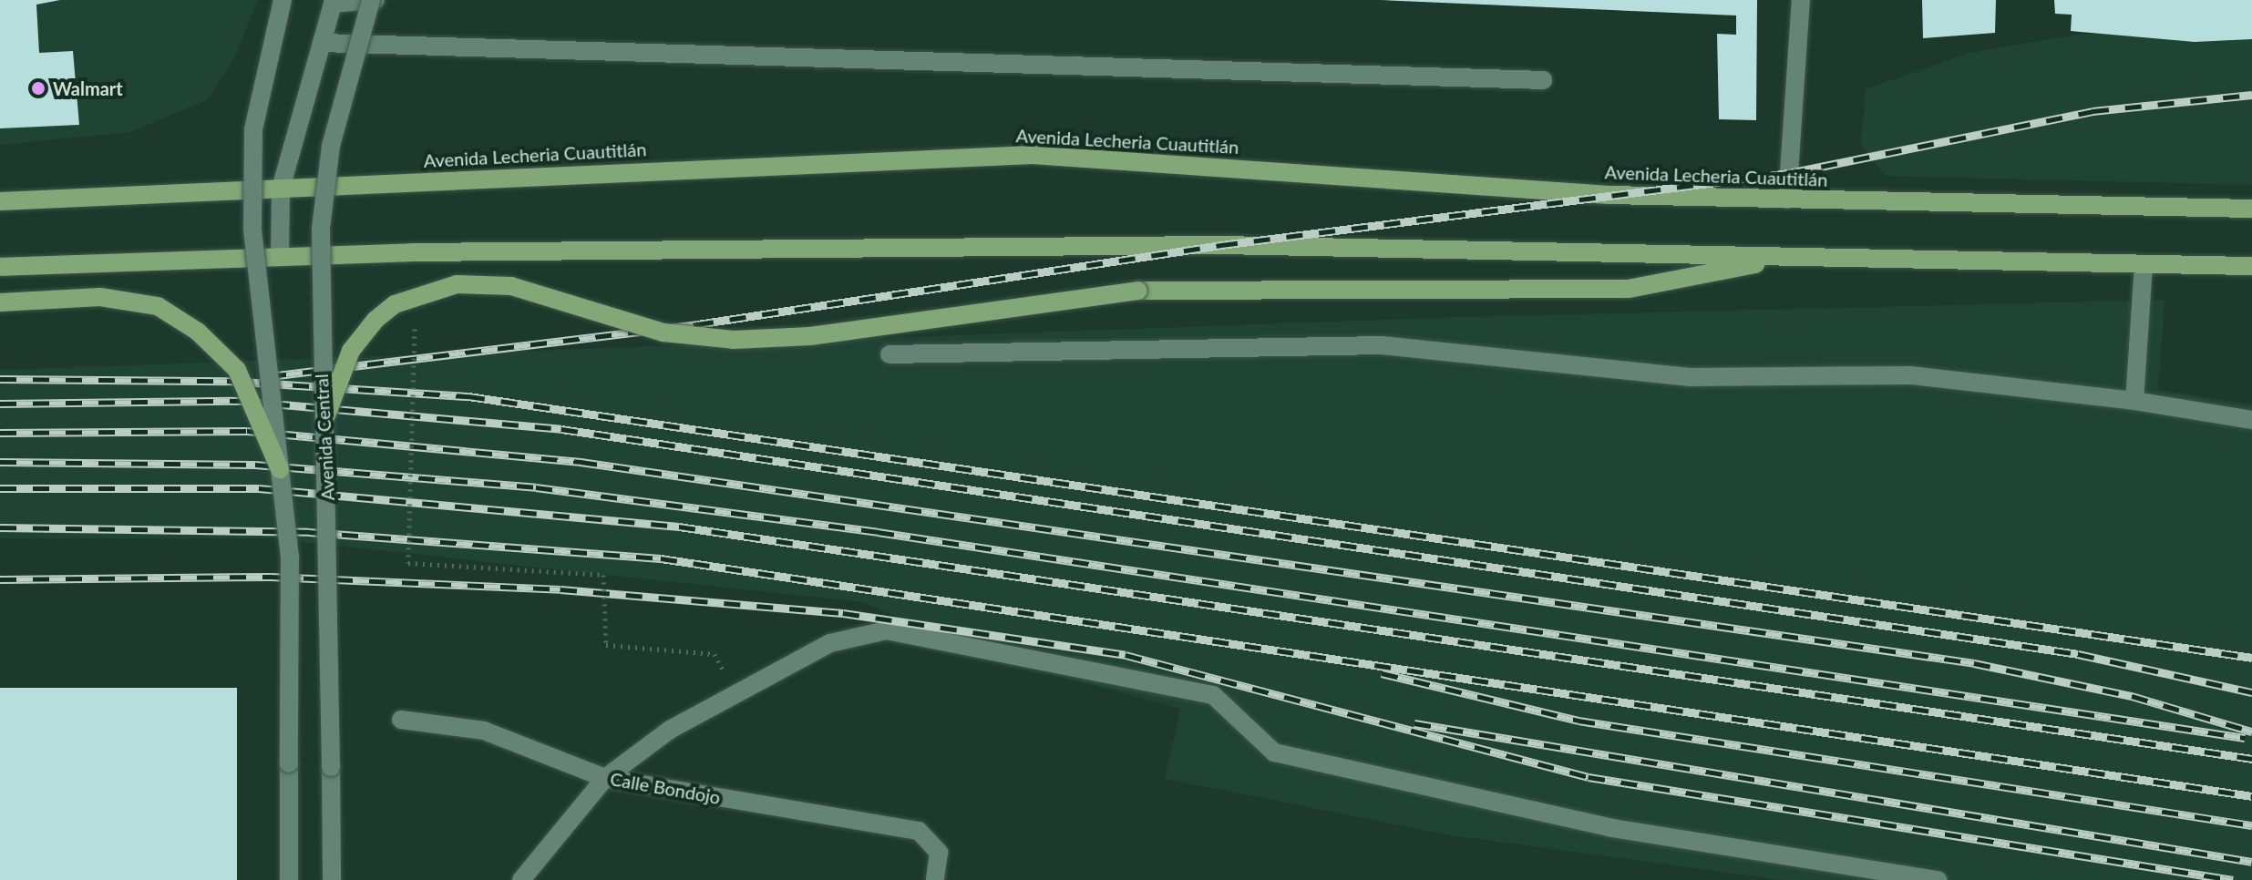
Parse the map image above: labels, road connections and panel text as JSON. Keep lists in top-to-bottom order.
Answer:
{
  "streets": {
    "main road": ["Avenida Lecheria Cuautitlán"],
    "street": ["Avenida Central", "Calle Bondojo"]
  },
  "places": ["Walmart"]
}
